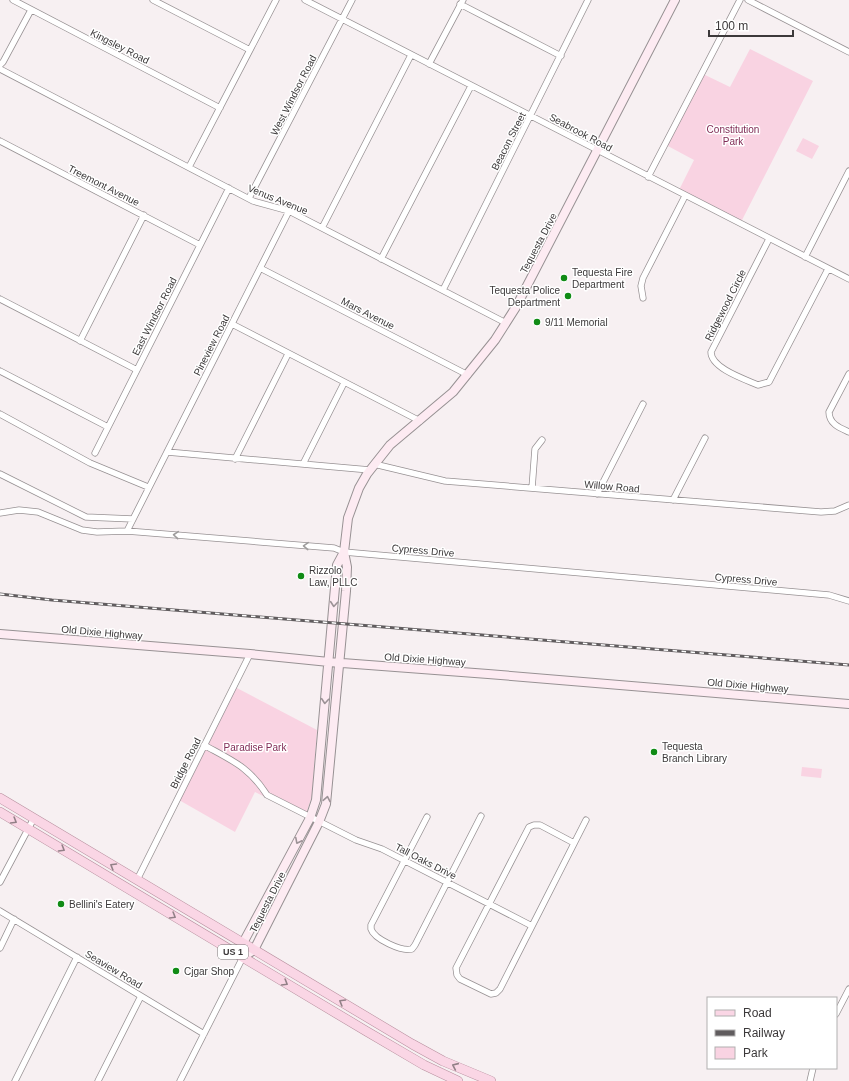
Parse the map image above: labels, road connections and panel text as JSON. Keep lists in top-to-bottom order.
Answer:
{
  "streets": {
    "main road": ["US 1"],
    "street": [
      "Kingsley Road",
      "West Windsor Road",
      "Seabrook Road",
      "Beacon Street",
      "Treemont Avenue",
      "Venus Avenue",
      "Tequesta Drive",
      "Ridgewood Circle",
      "Mars Avenue",
      "East Windsor Road",
      "Pineview Road",
      "Willow Road",
      "Cypress Drive",
      "Old Dixie Highway",
      "Bridge Road",
      "Tall Oaks Drive",
      "Seaview Road"
    ]
  },
  "crossings": [
    ["West Windsor Road", "Seabrook Road"],
    ["West Windsor Road", "Venus Avenue"],
    ["Seabrook Road", "Beacon Street"],
    ["Seabrook Road", "Tequesta Drive"],
    ["Seabrook Road", "Ridgewood Circle"],
    ["Beacon Street", "Venus Avenue"],
    ["Treemont Avenue", "East Windsor Road"],
    ["Venus Avenue", "Tequesta Drive"],
    ["Venus Avenue", "East Windsor Road"],
    ["Venus Avenue", "Pineview Road"],
    ["Tequesta Drive", "Mars Avenue"],
    ["Tequesta Drive", "Willow Road"],
    ["Tequesta Drive", "Cypress Drive"],
    ["Tequesta Drive", "Old Dixie Highway"],
    ["Tequesta Drive", "Tall Oaks Drive"],
    ["Tequesta Drive", "US 1"],
    ["Mars Avenue", "Pineview Road"],
    ["Pineview Road", "Willow Road"],
    ["Pineview Road", "Cypress Drive"],
    ["Old Dixie Highway", "Bridge Road"],
    ["Bridge Road", "Tall Oaks Drive"],
    ["Bridge Road", "US 1"]
  ],
  "parks": ["Constitution Park", "Paradise Park"],
  "places": [
    "Tequesta Fire Department",
    "Tequesta Police Department",
    "9/11 Memorial",
    "Rizzolo Law, PLLC",
    "Tequesta Branch Library",
    "Bellini's Eatery",
    "Cjgar Shop"
  ],
  "legend": ["Road", "Railway", "Park"],
  "scale_bar": "100 m"
}
